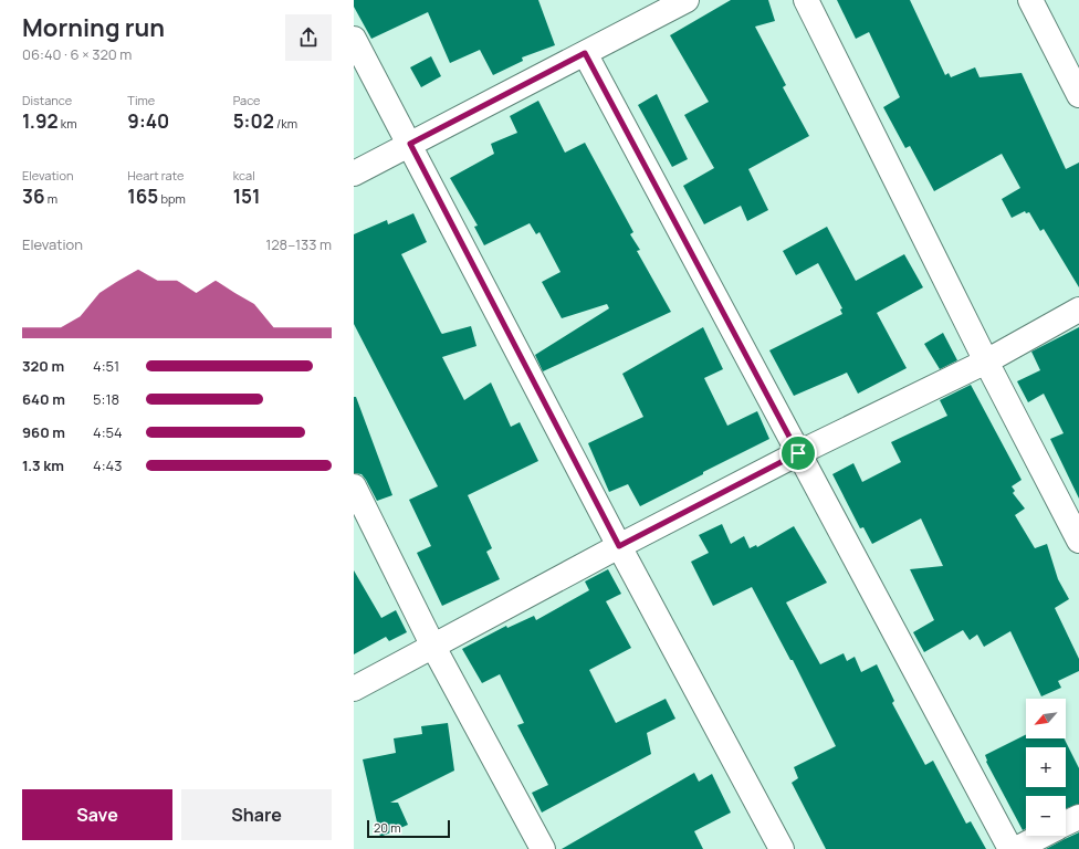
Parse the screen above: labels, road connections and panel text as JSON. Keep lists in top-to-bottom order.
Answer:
{
  "scale_bar": "20 m",
  "north": "bottom left",
  "page": {
    "heading": ["Morning run", "06:40 · 6 × 320 m"],
    "stats": [
      ["Distance", "1.92 km"],
      ["Time", "9:40"],
      ["Pace", "5:02 /km"],
      ["Elevation", "36 m"],
      ["Heart rate", "165 bpm"],
      ["kcal", "151"]
    ],
    "chart": ["Elevation", "128–133 m"],
    "list": [
      {
        "name": "320 m",
        "note": "4:51"
      },
      {
        "name": "640 m",
        "note": "5:18"
      },
      {
        "name": "960 m",
        "note": "4:54"
      },
      {
        "name": "1.3 km",
        "note": "4:43"
      }
    ],
    "map_buttons": ["+", "−"],
    "buttons": ["Save", "Share"],
    "scale": "20 m"
  }
}
